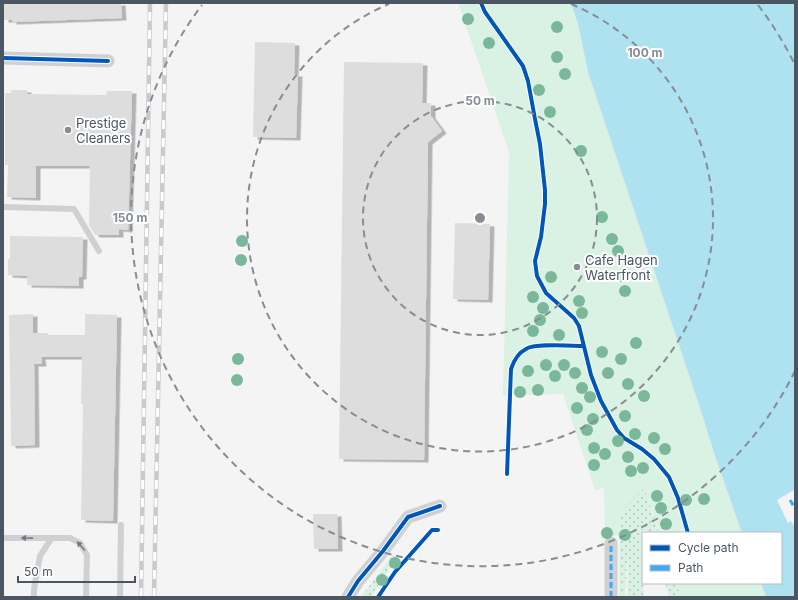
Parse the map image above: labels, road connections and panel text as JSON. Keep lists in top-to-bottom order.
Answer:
{
  "places": ["Prestige Cleaners", "Cafe Hagen Waterfront"],
  "legend": ["Cycle path", "Path"],
  "scale_bar": "50 m",
  "rings": ["100 m", "50 m", "150 m"]
}
